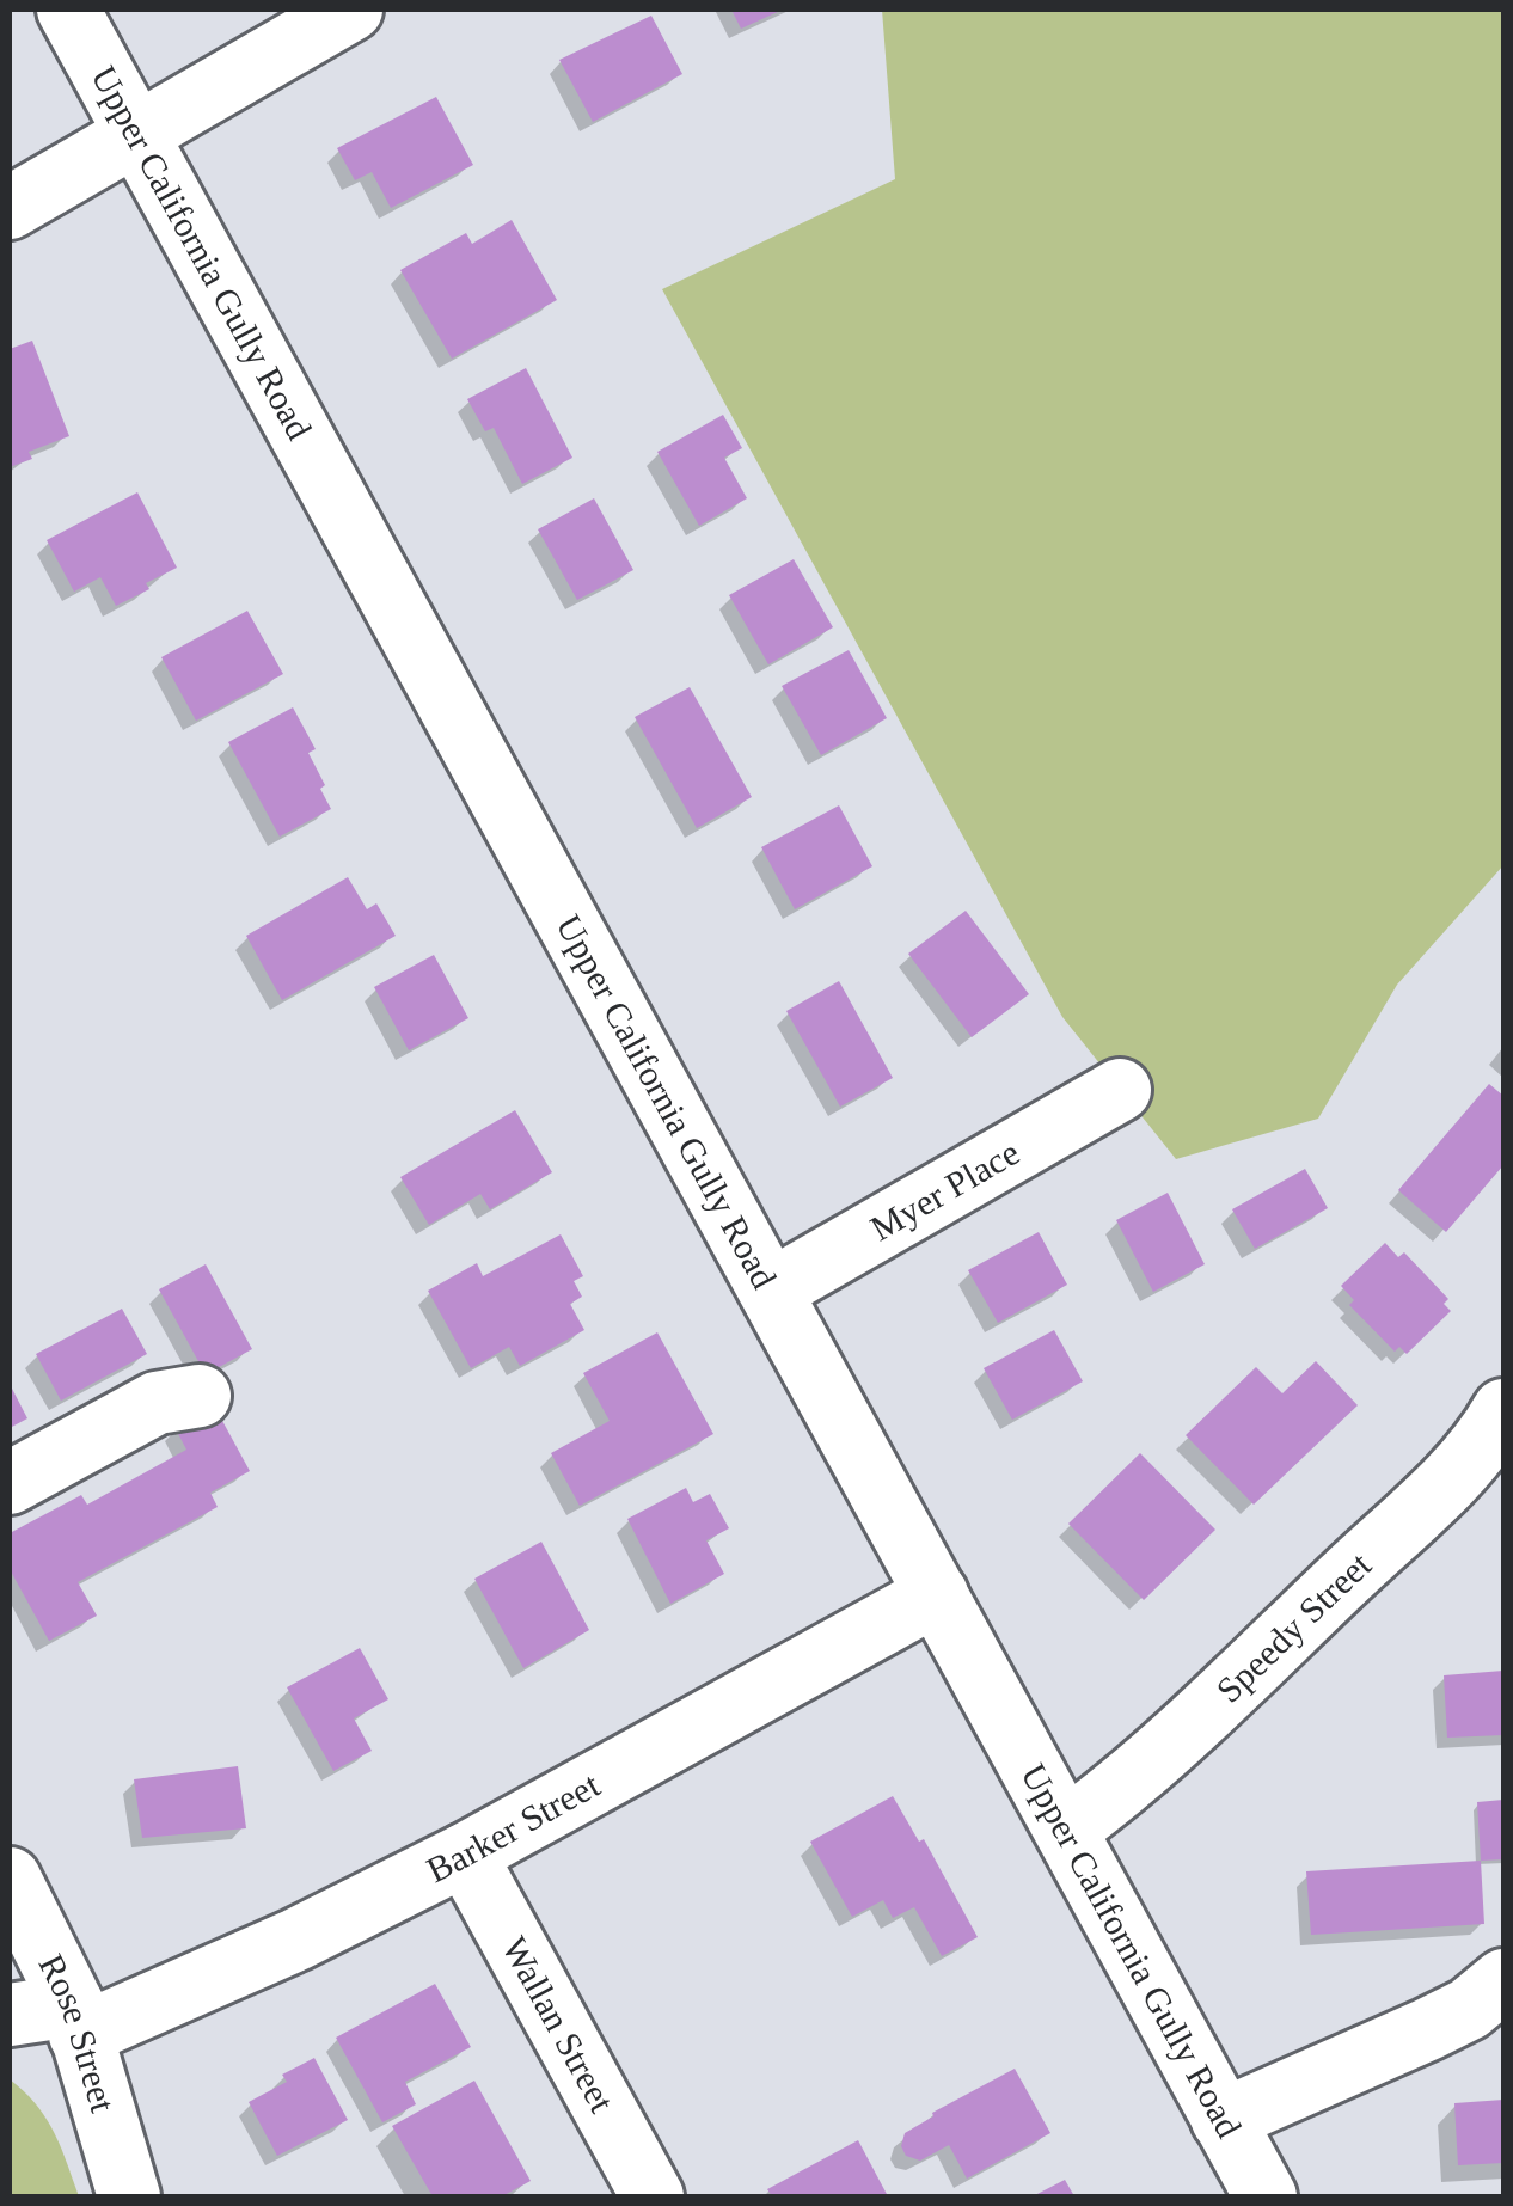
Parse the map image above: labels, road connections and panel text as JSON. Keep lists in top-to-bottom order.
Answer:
{
  "streets": {
    "street": [
      "Upper California Gully Road",
      "Myer Place",
      "Speedy Street",
      "Barker Street",
      "Wallan Street",
      "Rose Street"
    ]
  },
  "crossings": [
    ["Upper California Gully Road", "Myer Place"],
    ["Upper California Gully Road", "Speedy Street"],
    ["Upper California Gully Road", "Barker Street"],
    ["Barker Street", "Wallan Street"],
    ["Barker Street", "Rose Street"]
  ]
}
